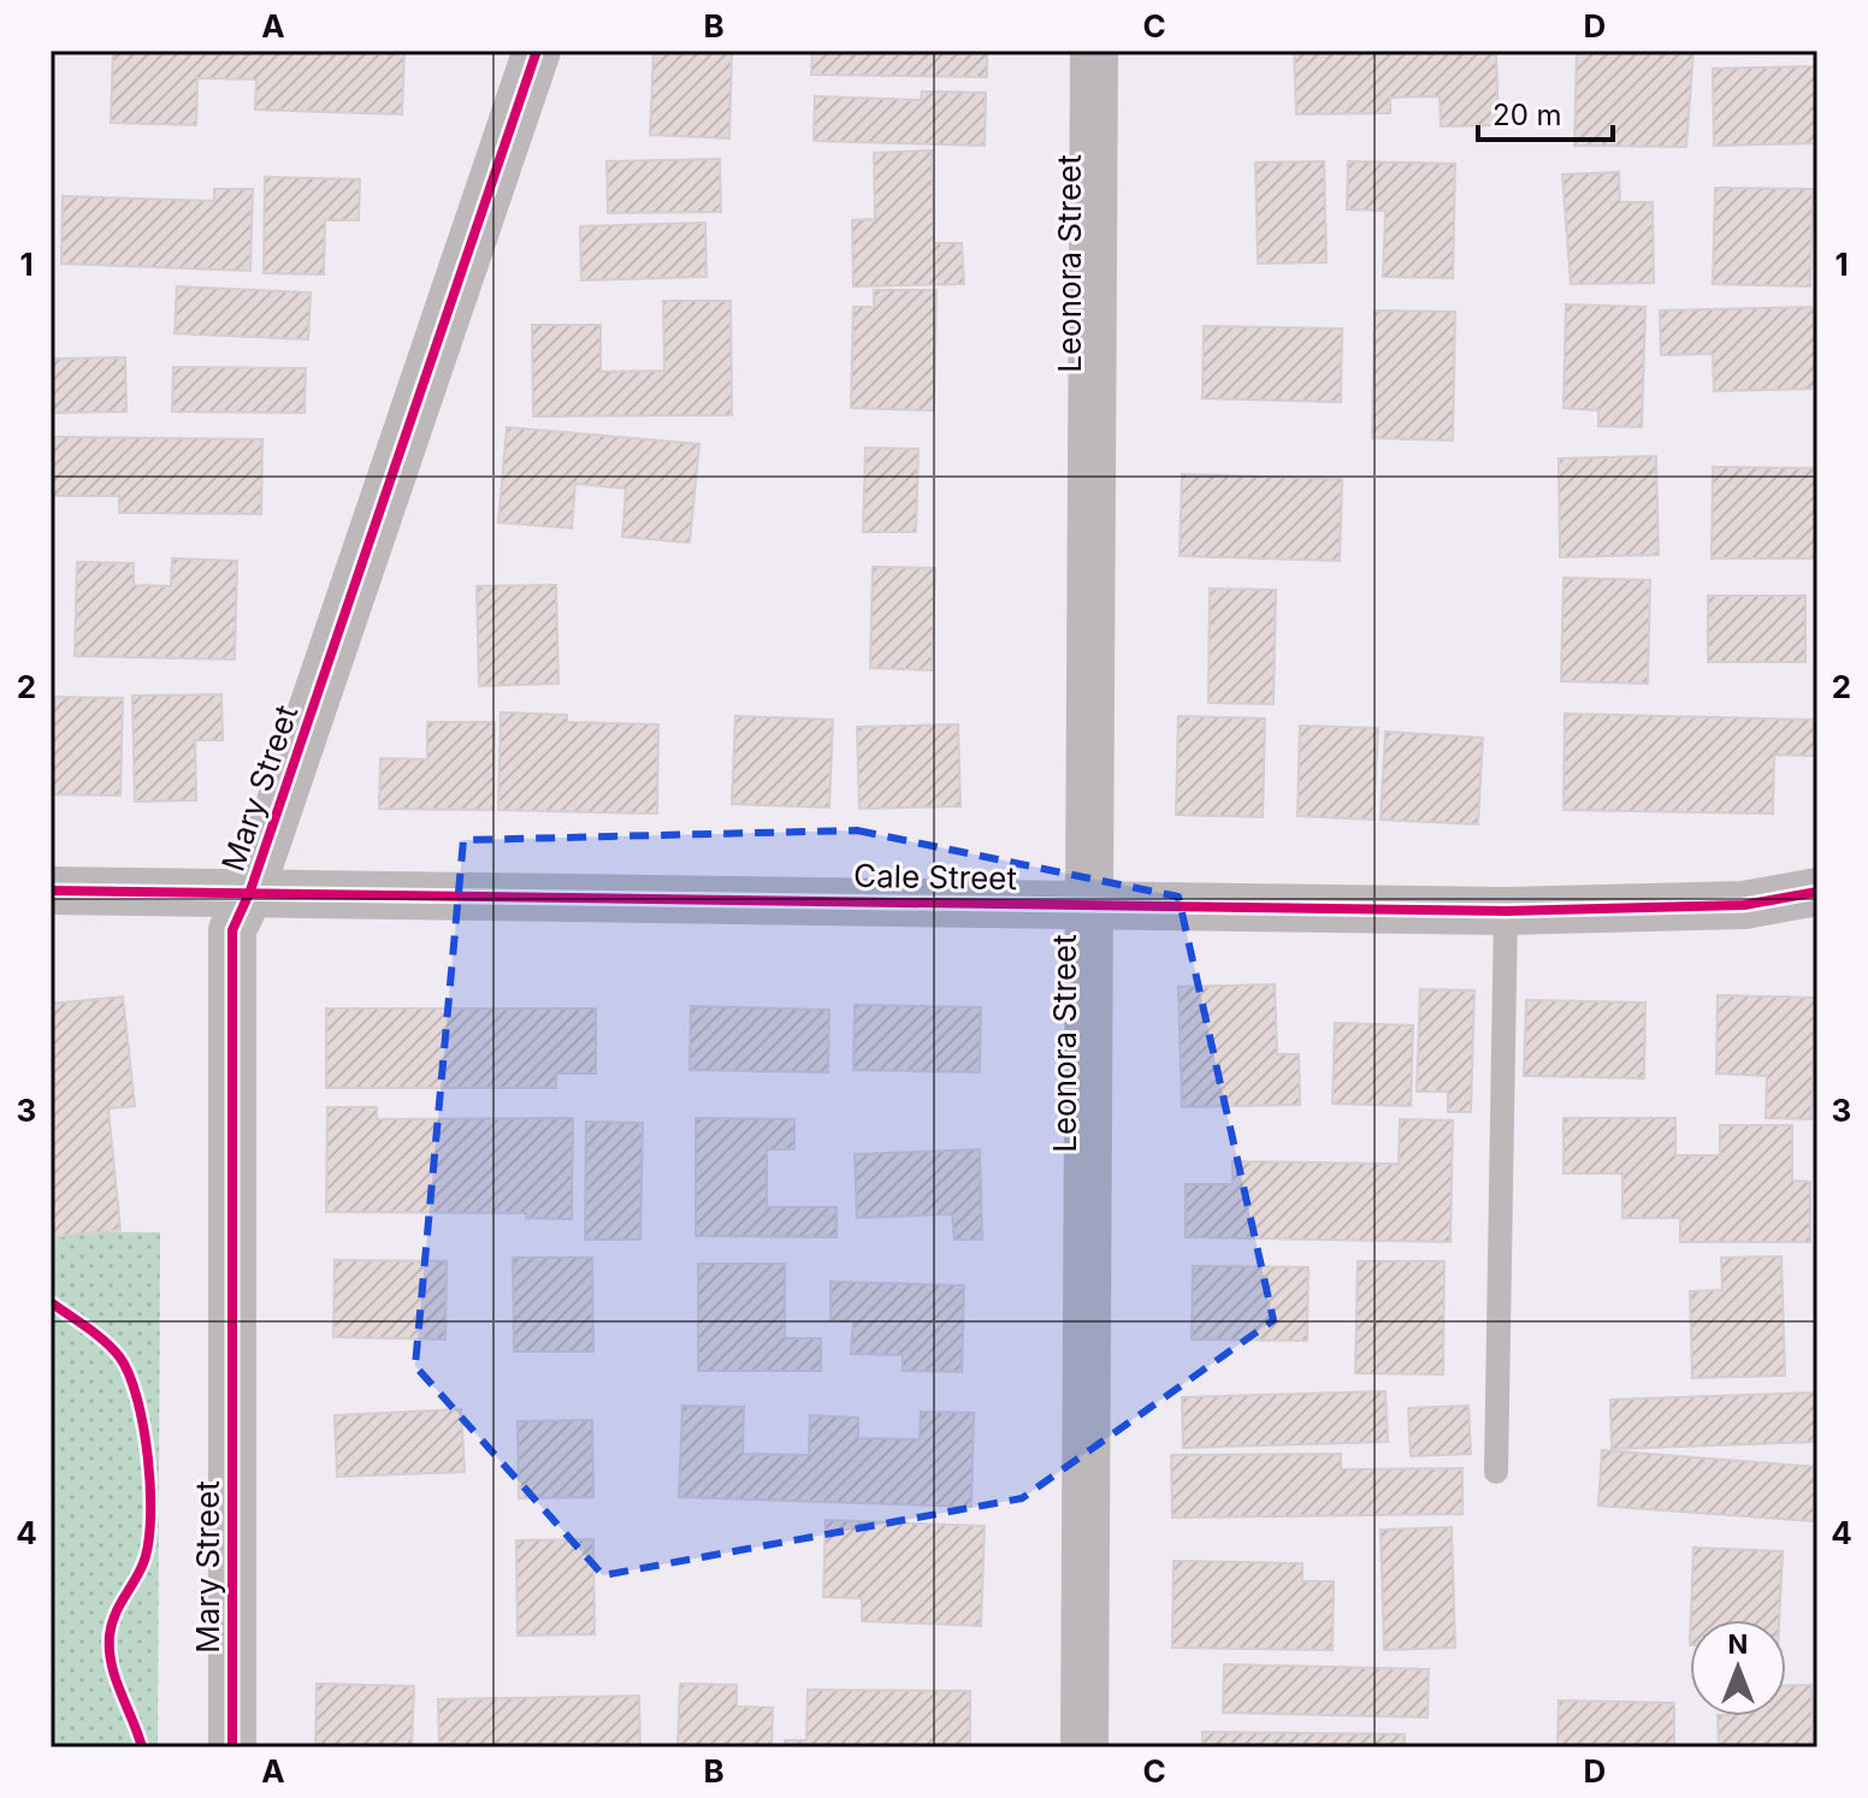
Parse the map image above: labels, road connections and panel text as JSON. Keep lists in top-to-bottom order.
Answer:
{
  "streets": {
    "street": ["Leonora Street", "Mary Street", "Cale Street"]
  },
  "crossings": [
    ["Leonora Street", "Cale Street"],
    ["Mary Street", "Cale Street"]
  ],
  "scale_bar": "20 m",
  "north": "top",
  "grid": {
    "columns": [
      "A",
      "B",
      "C",
      "D"
    ],
    "rows": [
      "1",
      "2",
      "3",
      "4"
    ]
  }
}
